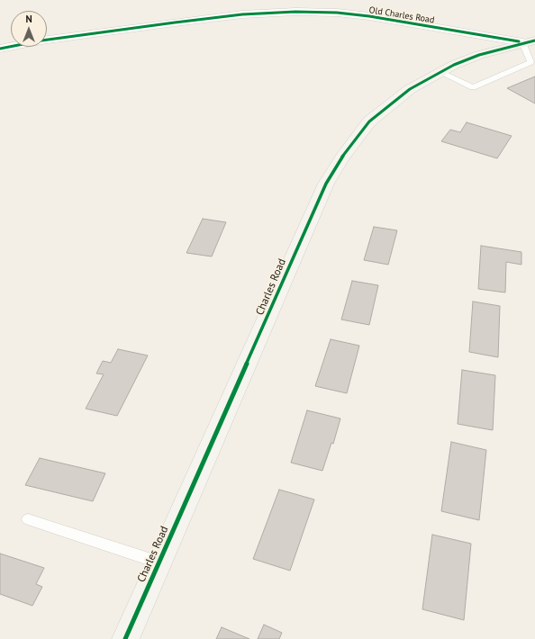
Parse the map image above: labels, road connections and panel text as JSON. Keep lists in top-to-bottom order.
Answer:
{
  "streets": {
    "street": ["Old Charles Road", "Charles Road"]
  },
  "crossings": [
    ["Old Charles Road", "Charles Road"]
  ],
  "north": "top"
}
